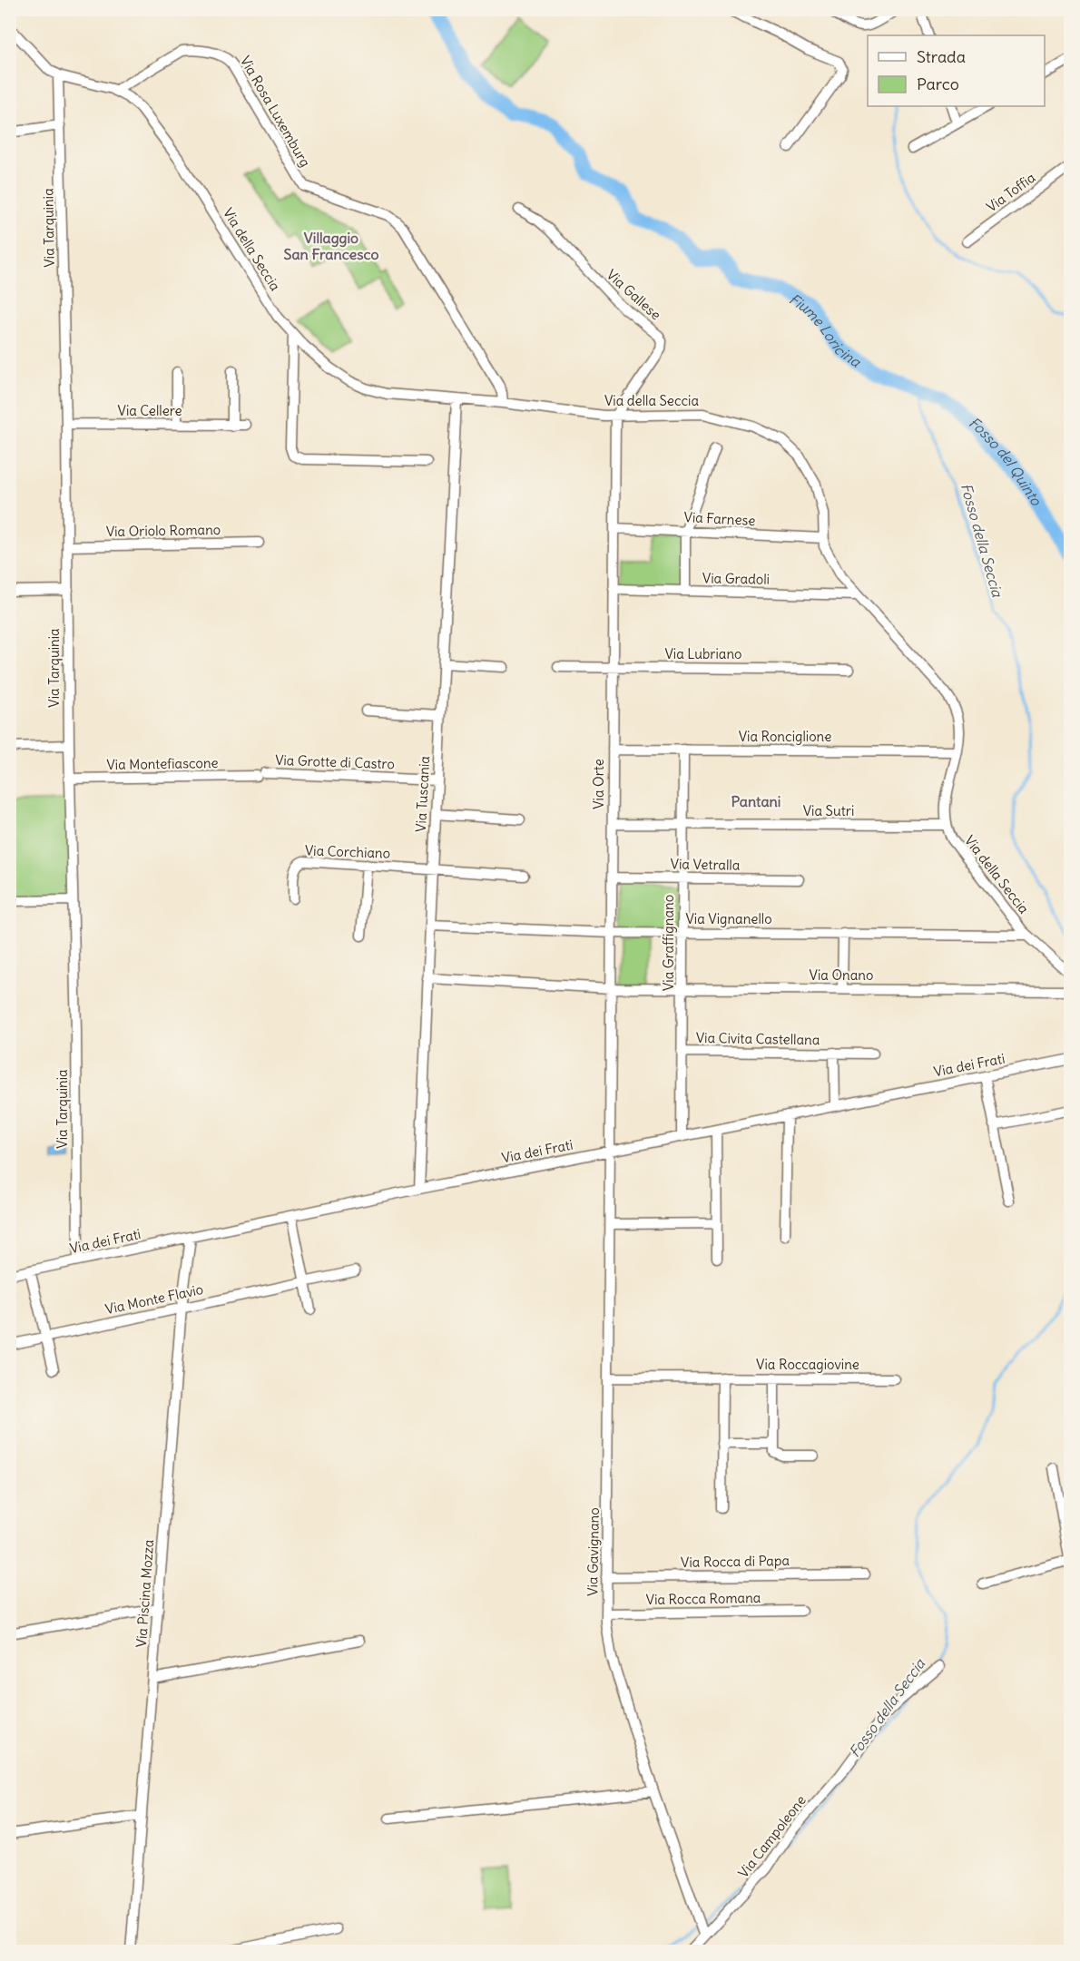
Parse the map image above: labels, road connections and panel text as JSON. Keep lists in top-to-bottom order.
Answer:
{
  "streets": {
    "street": [
      "Via Rosa Luxemburg",
      "Via Toffia",
      "Via Tarquinia",
      "Via della Seccia",
      "Via Gallese",
      "Via Cellere",
      "Via Farnese",
      "Via Oriolo Romano",
      "Via Gradoli",
      "Via Lubriano",
      "Via Ronciglione",
      "Via Grotte di Castro",
      "Via Montefiascone",
      "Via Orte",
      "Via Tuscania",
      "Via Sutri",
      "Via Corchiano",
      "Via Vetralla",
      "Via Vignanello",
      "Via Graffignano",
      "Via Onano",
      "Via Civita Castellana",
      "Via dei Frati",
      "Via Monte Flavio",
      "Via Roccagiovine",
      "Via Gavignano",
      "Via Rocca di Papa",
      "Via Piscina Mozza",
      "Via Rocca Romana",
      "Via Campoleone"
    ]
  },
  "crossings": [
    ["Via Rosa Luxemburg", "Via della Seccia"],
    ["Via Tarquinia", "Via della Seccia"],
    ["Via Tarquinia", "Via Cellere"],
    ["Via Tarquinia", "Via Oriolo Romano"],
    ["Via Tarquinia", "Via Montefiascone"],
    ["Via Tarquinia", "Via dei Frati"],
    ["Via della Seccia", "Via Gallese"],
    ["Via della Seccia", "Via Farnese"],
    ["Via della Seccia", "Via Gradoli"],
    ["Via della Seccia", "Via Ronciglione"],
    ["Via della Seccia", "Via Orte"],
    ["Via della Seccia", "Via Tuscania"],
    ["Via della Seccia", "Via Sutri"],
    ["Via della Seccia", "Via Vignanello"],
    ["Via Gallese", "Via Orte"],
    ["Via Farnese", "Via Orte"],
    ["Via Gradoli", "Via Orte"],
    ["Via Lubriano", "Via Orte"],
    ["Via Ronciglione", "Via Orte"],
    ["Via Ronciglione", "Via Graffignano"],
    ["Via Grotte di Castro", "Via Montefiascone"],
    ["Via Grotte di Castro", "Via Tuscania"],
    ["Via Orte", "Via Sutri"],
    ["Via Orte", "Via Vetralla"],
    ["Via Orte", "Via Vignanello"],
    ["Via Orte", "Via Onano"],
    ["Via Orte", "Via dei Frati"],
    ["Via Orte", "Via Gavignano"],
    ["Via Tuscania", "Via Corchiano"],
    ["Via Tuscania", "Via Vignanello"],
    ["Via Tuscania", "Via Onano"],
    ["Via Tuscania", "Via dei Frati"],
    ["Via Sutri", "Via Graffignano"],
    ["Via Vetralla", "Via Graffignano"],
    ["Via Vignanello", "Via Graffignano"],
    ["Via Graffignano", "Via Onano"],
    ["Via Graffignano", "Via Civita Castellana"],
    ["Via Graffignano", "Via dei Frati"],
    ["Via Civita Castellana", "Via dei Frati"],
    ["Via dei Frati", "Via Gavignano"],
    ["Via dei Frati", "Via Piscina Mozza"],
    ["Via Monte Flavio", "Via Piscina Mozza"],
    ["Via Roccagiovine", "Via Gavignano"],
    ["Via Gavignano", "Via Rocca di Papa"],
    ["Via Gavignano", "Via Rocca Romana"],
    ["Via Gavignano", "Via Campoleone"]
  ],
  "districts": ["Villaggio San Francesco", "Pantani"],
  "water": ["Fiume Loricina", "Fosso del Quinto", "Fosso della Seccia"],
  "legend": ["Strada", "Parco"]
}
